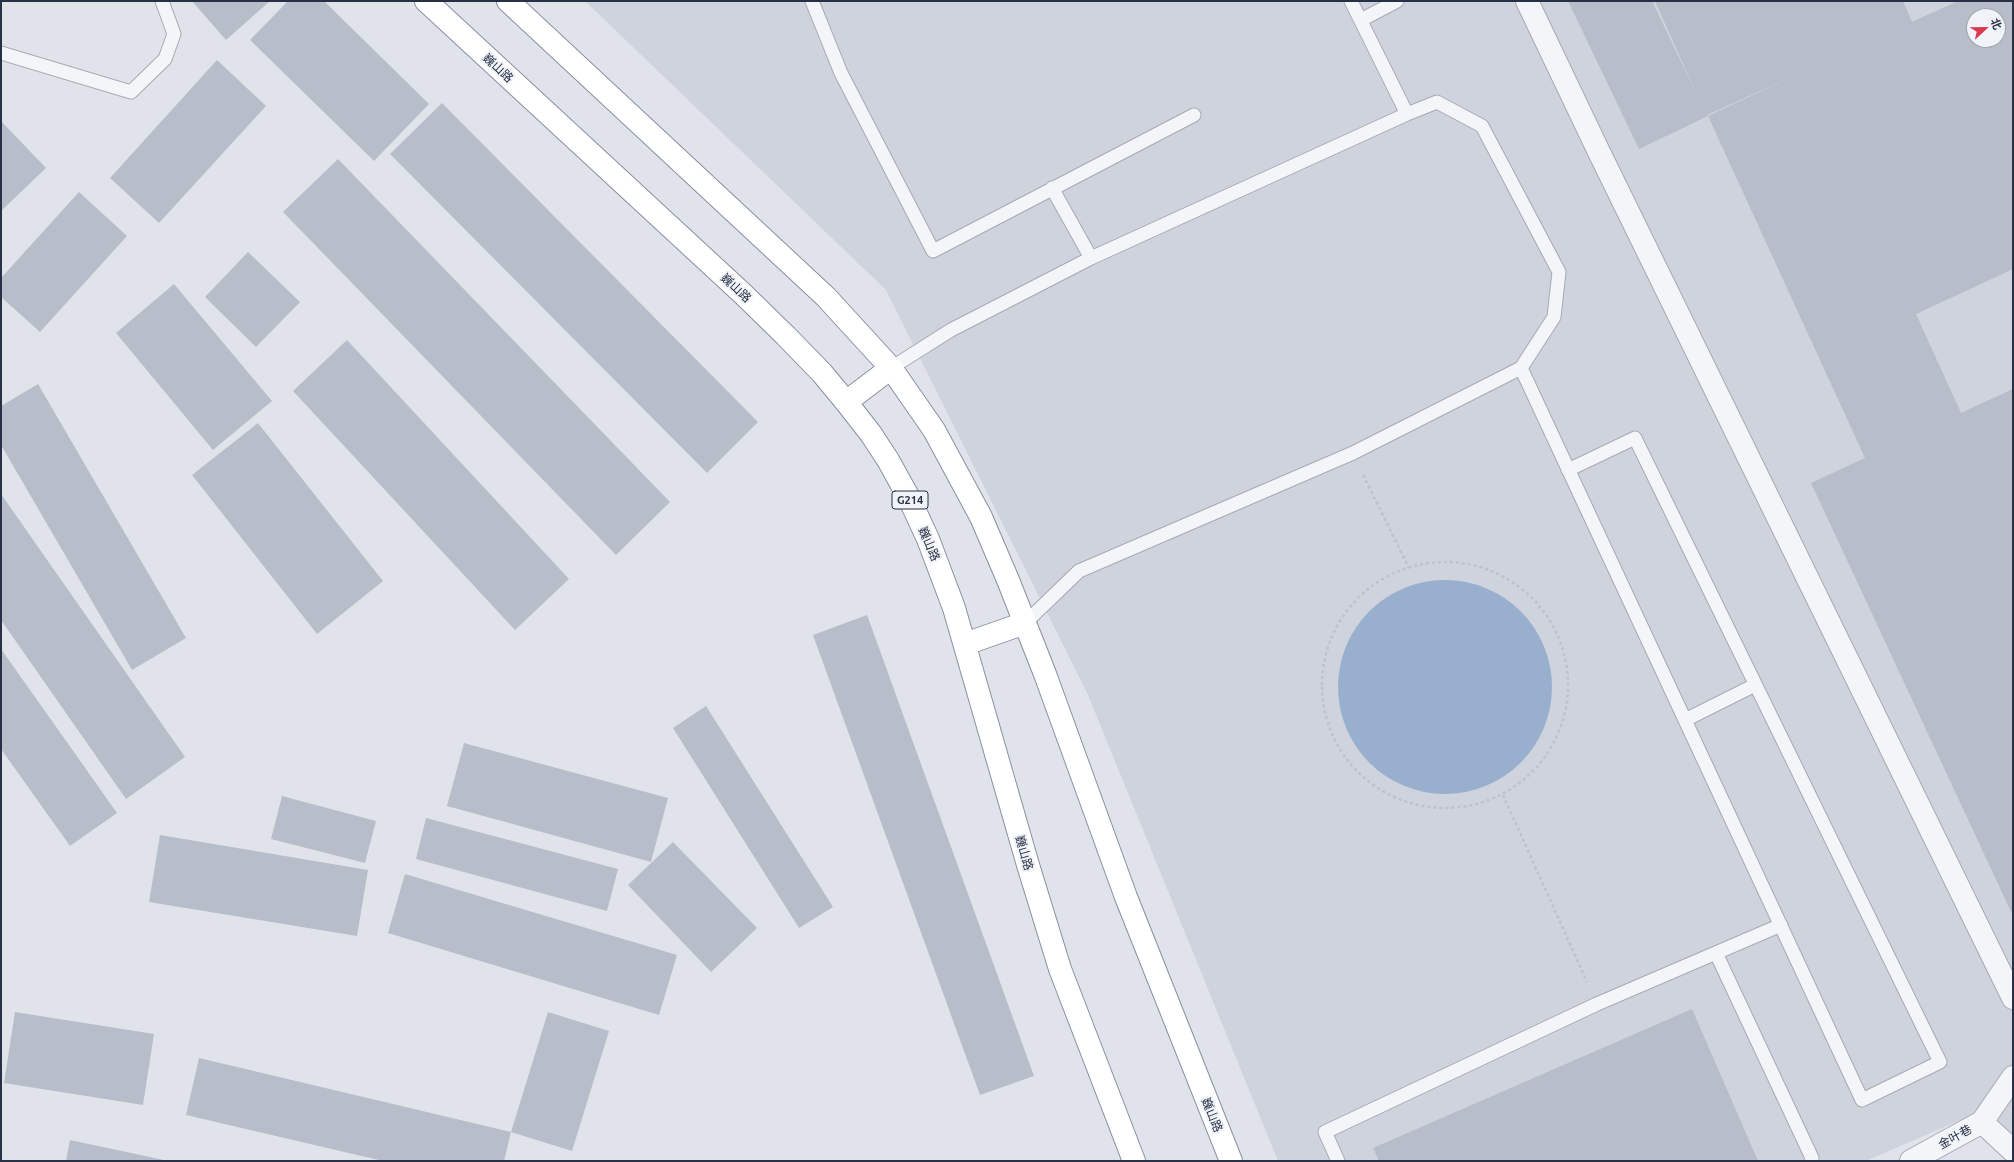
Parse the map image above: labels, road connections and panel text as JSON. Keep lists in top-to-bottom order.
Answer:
{
  "streets": {
    "highway": ["巍山路", "G214"],
    "street": ["金叶巷"]
  },
  "north": "right"
}
